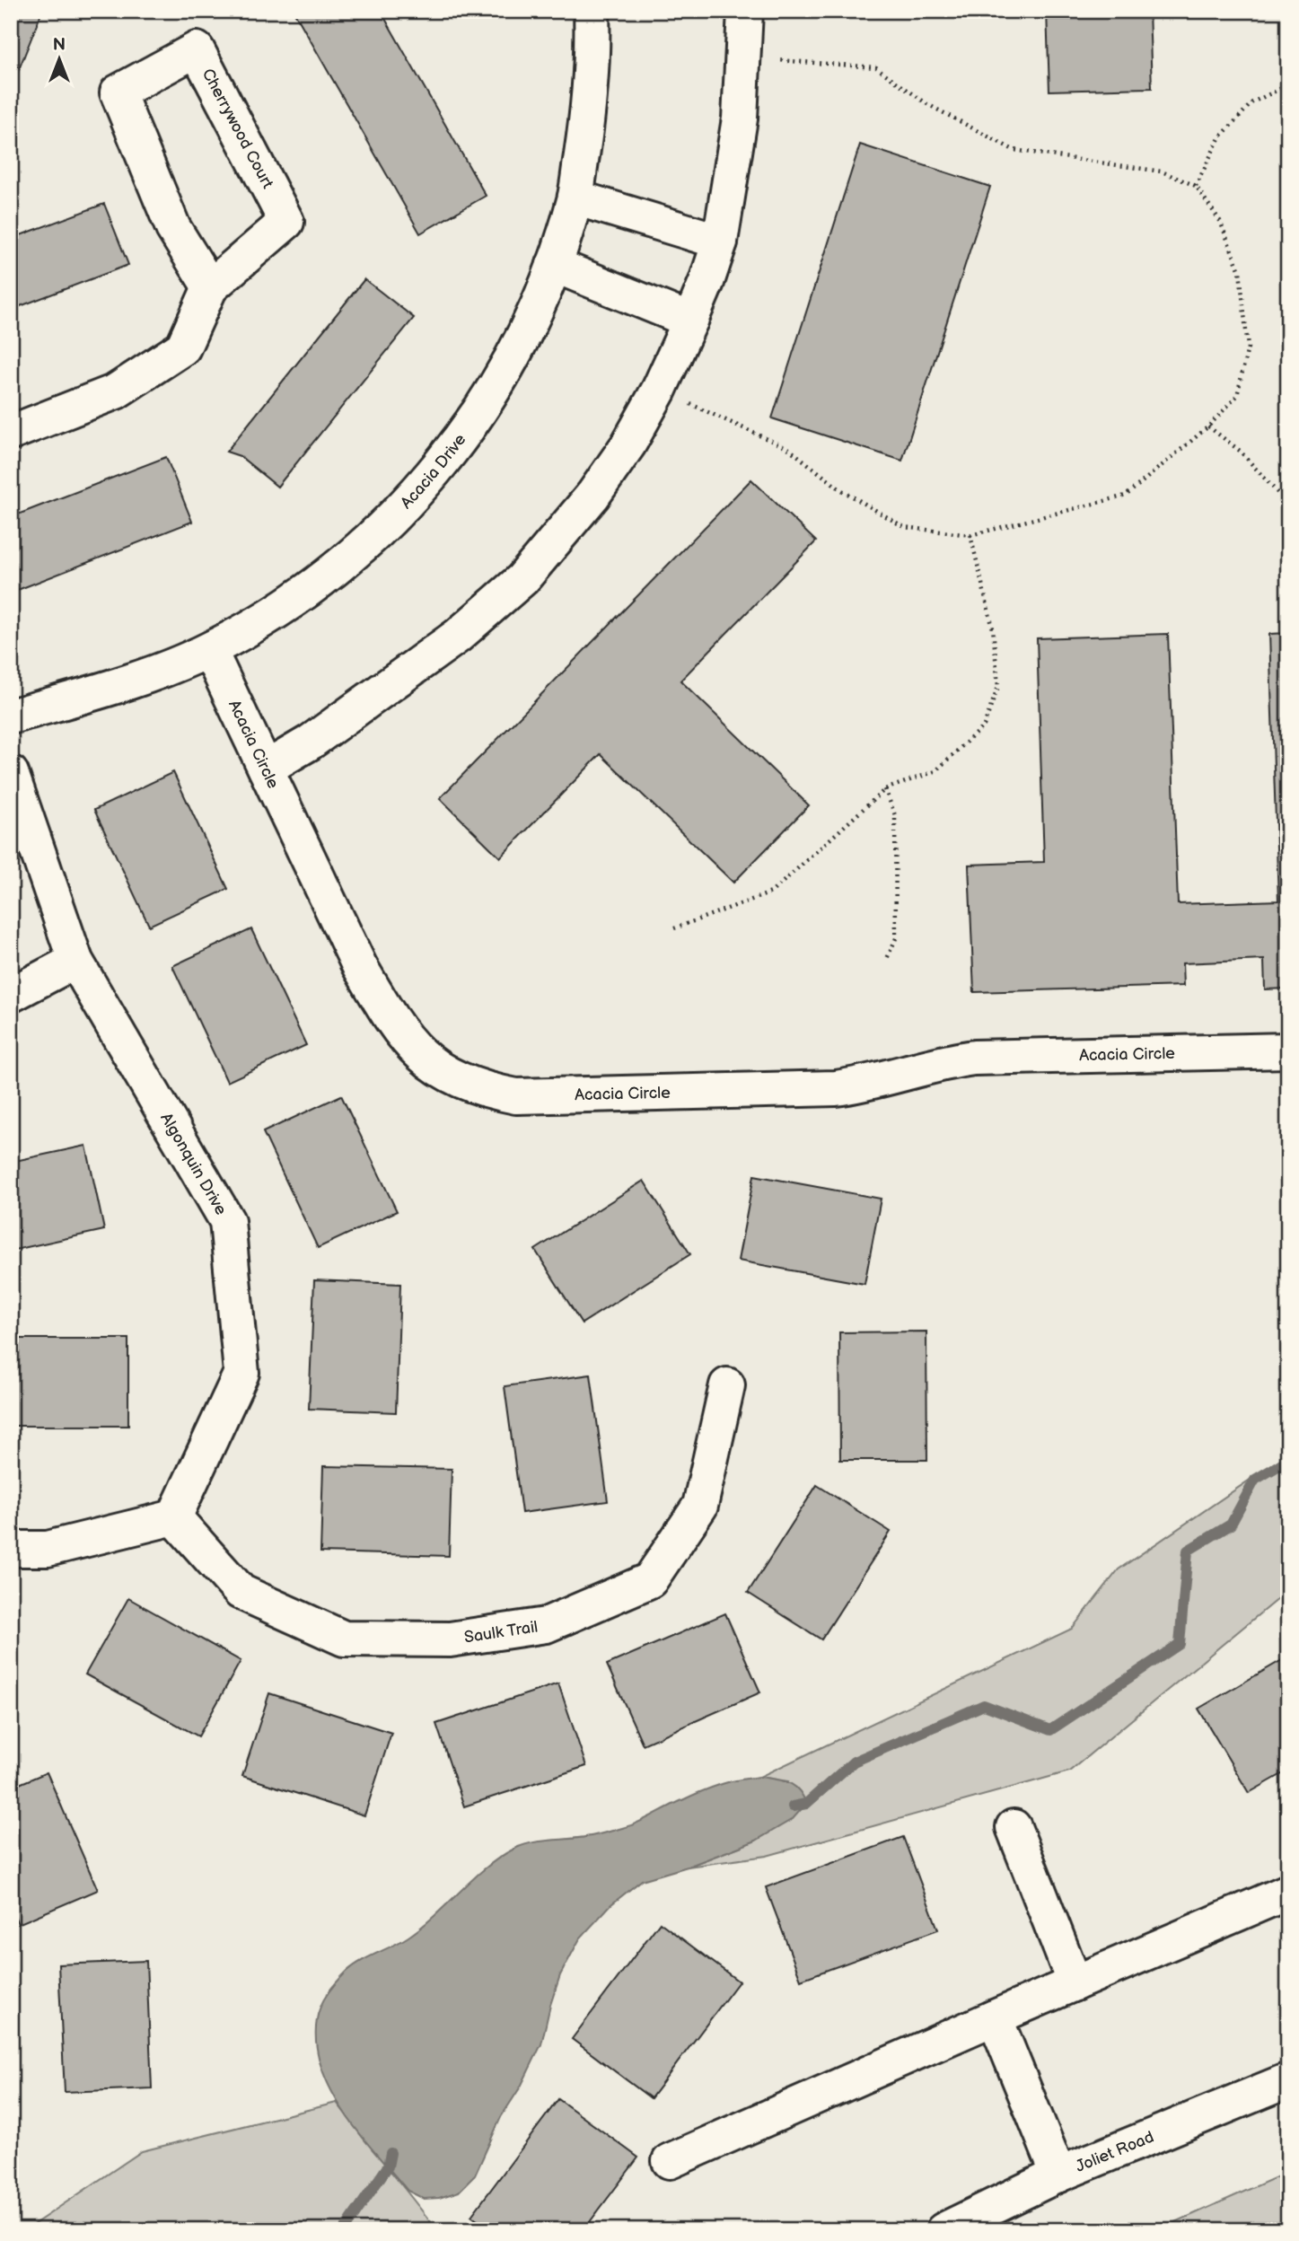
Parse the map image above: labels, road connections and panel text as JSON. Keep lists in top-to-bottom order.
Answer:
{
  "streets": {
    "street": [
      "Cherrywood Court",
      "Acacia Drive",
      "Acacia Circle",
      "Algonquin Drive",
      "Saulk Trail",
      "Joliet Road"
    ]
  },
  "crossings": [
    ["Acacia Drive", "Acacia Circle"],
    ["Algonquin Drive", "Saulk Trail"]
  ],
  "north": "top"
}
